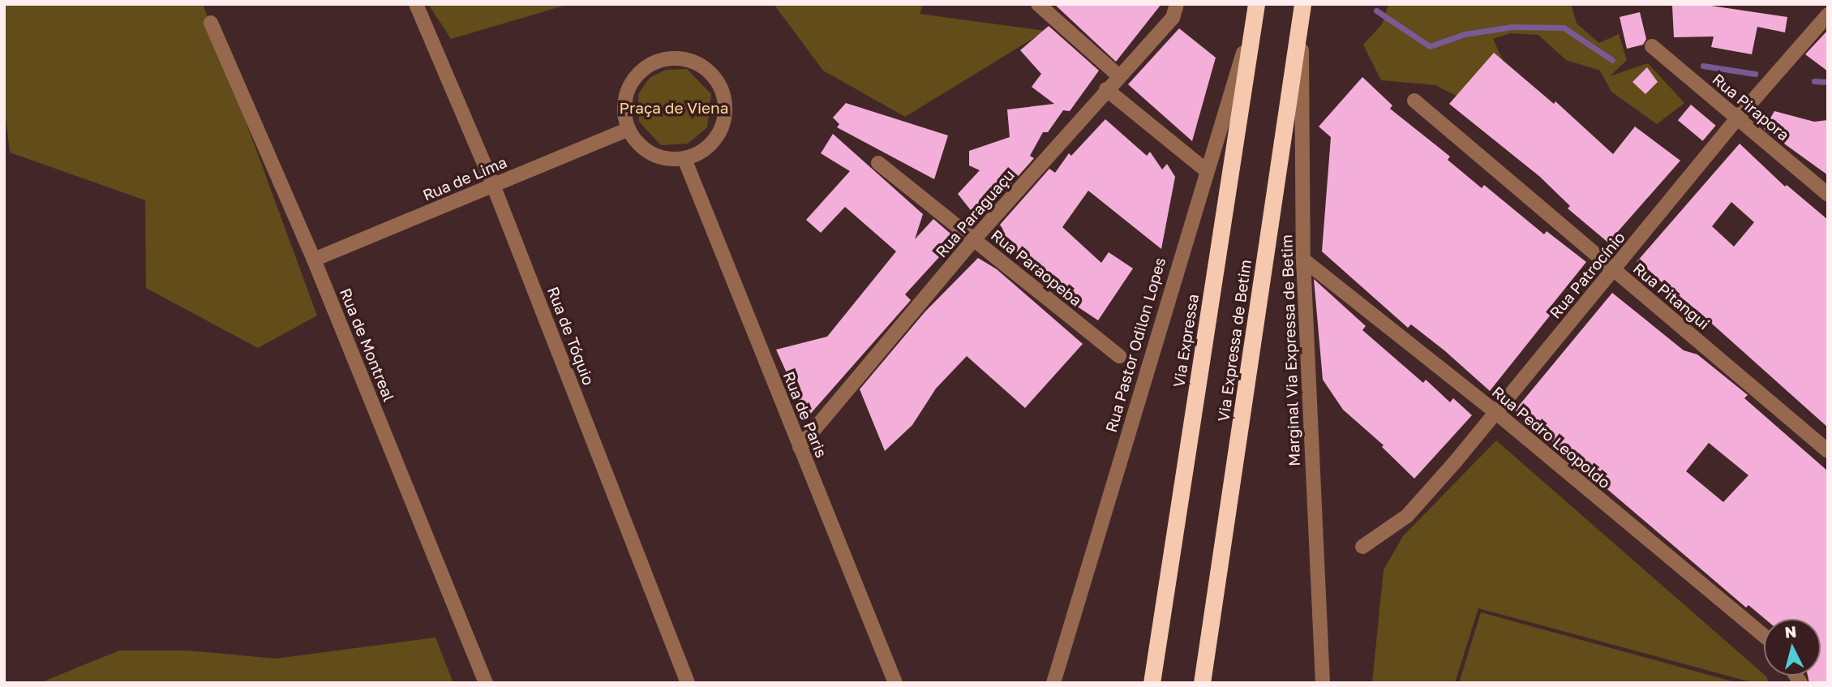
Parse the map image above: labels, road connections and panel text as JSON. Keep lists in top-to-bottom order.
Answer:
{
  "streets": {
    "highway": ["Via Expressa", "Via Expressa de Betim"],
    "street": [
      "Rua Pirapora",
      "Rua de Lima",
      "Rua Paraguaçu",
      "Rua Paraopeba",
      "Rua Patrocínio",
      "Rua Pitangui",
      "Rua de Tóquio",
      "Rua de Montreal",
      "Rua Pastor Odilon Lopes",
      "Marginal Via Expressa de Betim",
      "Rua de Paris",
      "Rua Pedro Leopoldo"
    ]
  },
  "crossings": [
    ["Rua Pirapora", "Rua Patrocínio"],
    ["Rua de Lima", "Rua de Tóquio"],
    ["Rua de Lima", "Rua de Montreal"],
    ["Rua de Lima", "Rua de Paris"],
    ["Rua Paraguaçu", "Rua Paraopeba"],
    ["Rua Paraguaçu", "Rua de Paris"],
    ["Rua Patrocínio", "Rua Pitangui"],
    ["Rua Patrocínio", "Rua Pedro Leopoldo"],
    ["Via Expressa", "Rua Pastor Odilon Lopes"],
    ["Via Expressa de Betim", "Marginal Via Expressa de Betim"],
    ["Marginal Via Expressa de Betim", "Rua Pedro Leopoldo"]
  ],
  "parks": ["Praça de Viena"],
  "north": "top"
}
